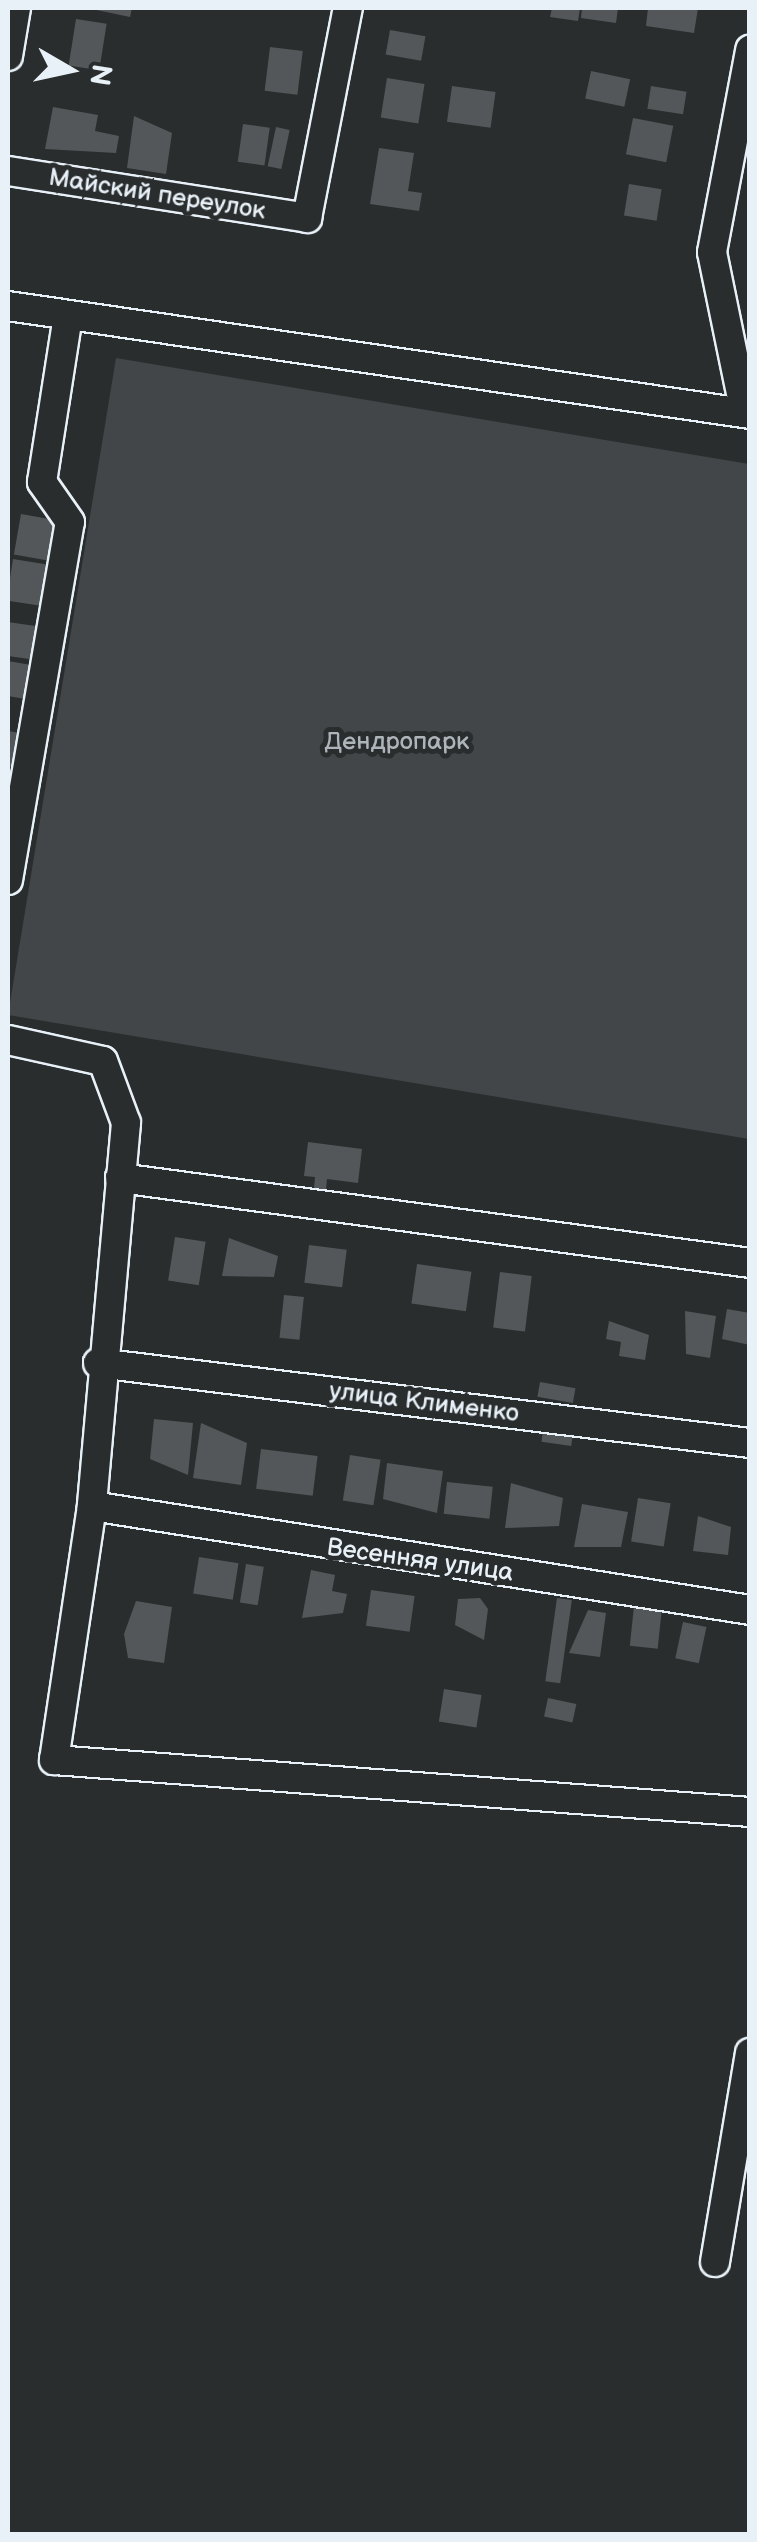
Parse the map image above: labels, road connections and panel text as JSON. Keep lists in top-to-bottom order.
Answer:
{
  "streets": {
    "street": ["Майский переулок", "улица Клименко", "Весенняя улица"]
  },
  "parks": ["Дендропарк"],
  "north": "right"
}
